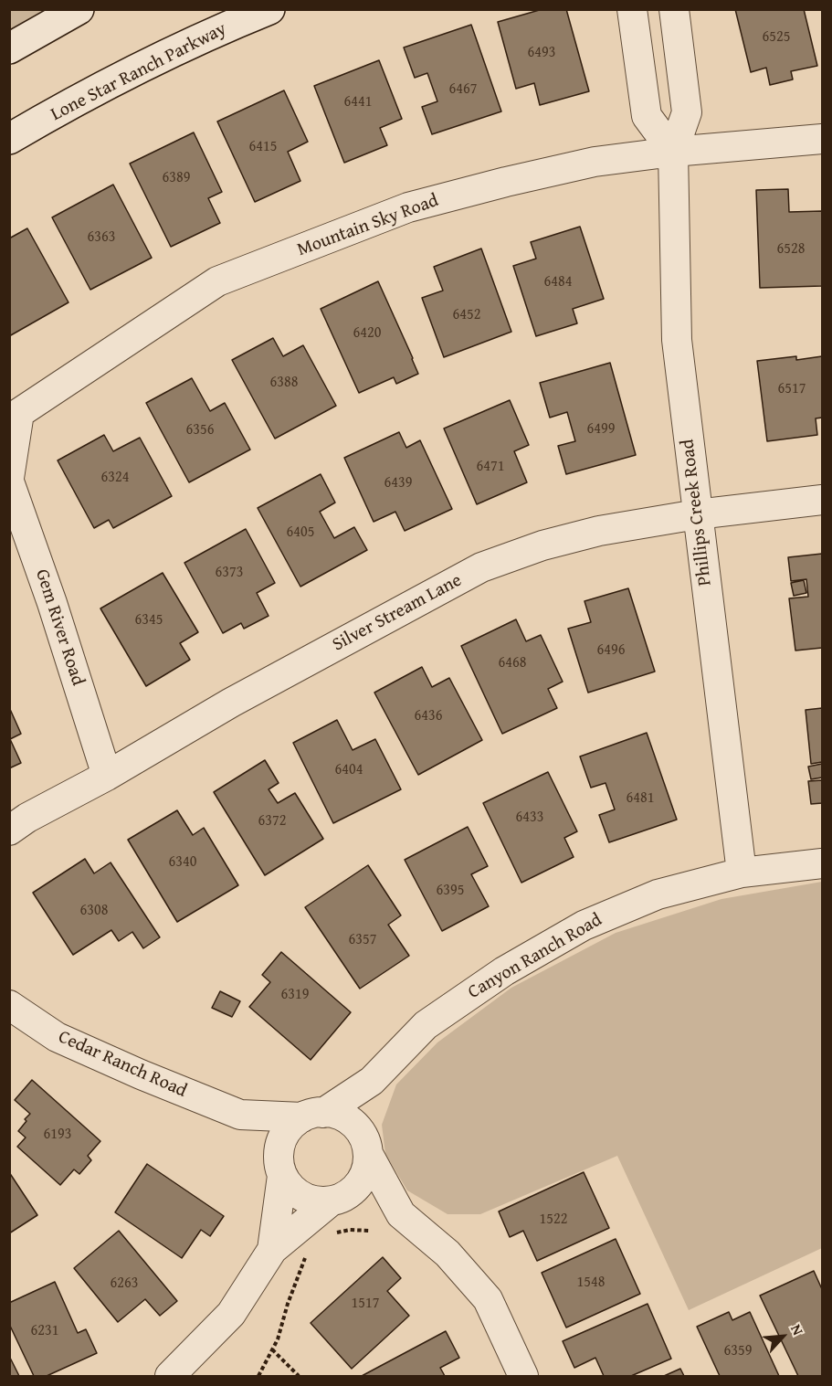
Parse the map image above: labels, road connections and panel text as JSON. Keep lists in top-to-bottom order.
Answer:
{
  "streets": {
    "main road": ["Lone Star Ranch Parkway"],
    "street": [
      "Mountain Sky Road",
      "Phillips Creek Road",
      "Silver Stream Lane",
      "Gem River Road",
      "Canyon Ranch Road",
      "Cedar Ranch Road"
    ]
  },
  "crossings": [
    ["Mountain Sky Road", "Phillips Creek Road"],
    ["Mountain Sky Road", "Gem River Road"],
    ["Phillips Creek Road", "Silver Stream Lane"],
    ["Phillips Creek Road", "Canyon Ranch Road"],
    ["Silver Stream Lane", "Gem River Road"],
    ["Canyon Ranch Road", "Cedar Ranch Road"]
  ],
  "house_numbers": [
    "6525",
    "6493",
    "6467",
    "6441",
    "6415",
    "6389",
    "6363",
    "6528",
    "6484",
    "6452",
    "6420",
    "6388",
    "6517",
    "6499",
    "6356",
    "6471",
    "6324",
    "6439",
    "6405",
    "6373",
    "6345",
    "6496",
    "6468",
    "6436",
    "6404",
    "6481",
    "6433",
    "6372",
    "6340",
    "6395",
    "6308",
    "6357",
    "6319",
    "6193",
    "1522",
    "1548",
    "6263",
    "1517",
    "6231",
    "6359"
  ],
  "north": "top right"
}
